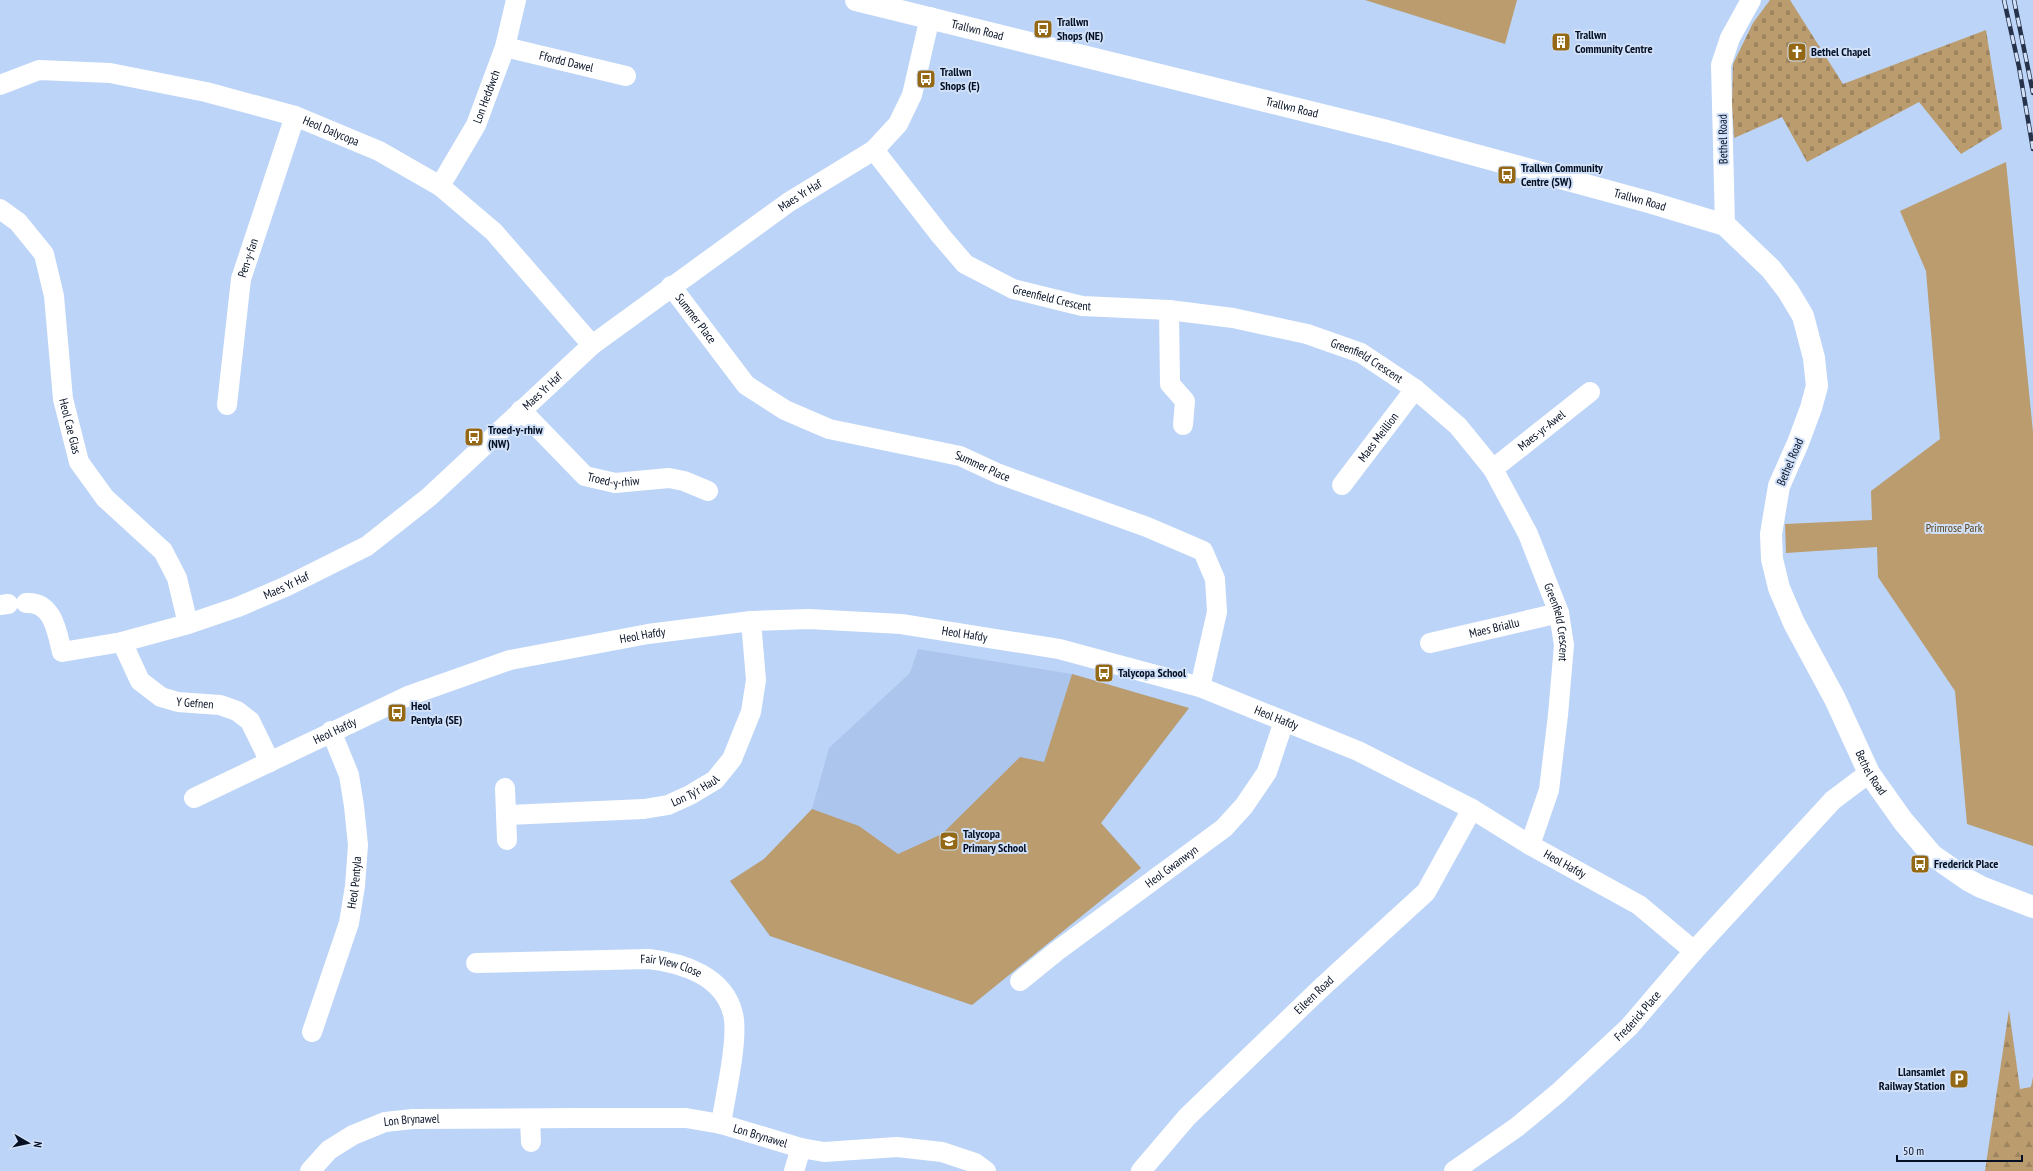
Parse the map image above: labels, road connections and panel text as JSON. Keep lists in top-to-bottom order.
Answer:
{
  "streets": {
    "street": [
      "Trallwn Road",
      "Ffordd Dawel",
      "Lon Heddwch",
      "Heol Dalycopa",
      "Bethel Road",
      "Maes Yr Haf",
      "Pen-y-fan",
      "Greenfield Crescent",
      "Summer Place",
      "Heol Cae Glas",
      "Maes-yr-Awel",
      "Maes Meillion",
      "Troed-y-rhiw",
      "Maes Briallu",
      "Heol Hafdy",
      "Y Gefnen",
      "Lon Ty'r Haul",
      "Heol Gwanwyn",
      "Heol Pentyla",
      "Fair View Close",
      "Eileen Road",
      "Frederick Place",
      "Lon Brynawel"
    ]
  },
  "crossings": [
    ["Trallwn Road", "Bethel Road"],
    ["Trallwn Road", "Maes Yr Haf"],
    ["Ffordd Dawel", "Lon Heddwch"],
    ["Lon Heddwch", "Heol Dalycopa"],
    ["Heol Dalycopa", "Maes Yr Haf"],
    ["Heol Dalycopa", "Pen-y-fan"],
    ["Bethel Road", "Frederick Place"],
    ["Maes Yr Haf", "Greenfield Crescent"],
    ["Maes Yr Haf", "Summer Place"],
    ["Maes Yr Haf", "Heol Cae Glas"],
    ["Maes Yr Haf", "Troed-y-rhiw"],
    ["Maes Yr Haf", "Y Gefnen"],
    ["Greenfield Crescent", "Maes-yr-Awel"],
    ["Greenfield Crescent", "Maes Meillion"],
    ["Greenfield Crescent", "Maes Briallu"],
    ["Greenfield Crescent", "Heol Hafdy"],
    ["Summer Place", "Heol Hafdy"],
    ["Heol Hafdy", "Y Gefnen"],
    ["Heol Hafdy", "Lon Ty'r Haul"],
    ["Heol Hafdy", "Heol Gwanwyn"],
    ["Heol Hafdy", "Heol Pentyla"],
    ["Heol Hafdy", "Eileen Road"],
    ["Heol Hafdy", "Frederick Place"],
    ["Fair View Close", "Lon Brynawel"]
  ],
  "parks": ["Primrose Park"],
  "places": {
    "bus stop": [
      "Trallwn Shops (NE)",
      "Trallwn Shops (E)",
      "Trallwn Community Centre (SW)",
      "Troed-y-rhiw (NW)",
      "Talycopa School",
      "Heol Pentyla (SE)",
      "Frederick Place"
    ],
    "building": ["Trallwn Community Centre"],
    "church": ["Bethel Chapel"],
    "school or university": ["Talycopa Primary School"],
    "parking": ["Llansamlet Railway Station"]
  },
  "scale_bar": "50 m",
  "north": "right"
}
